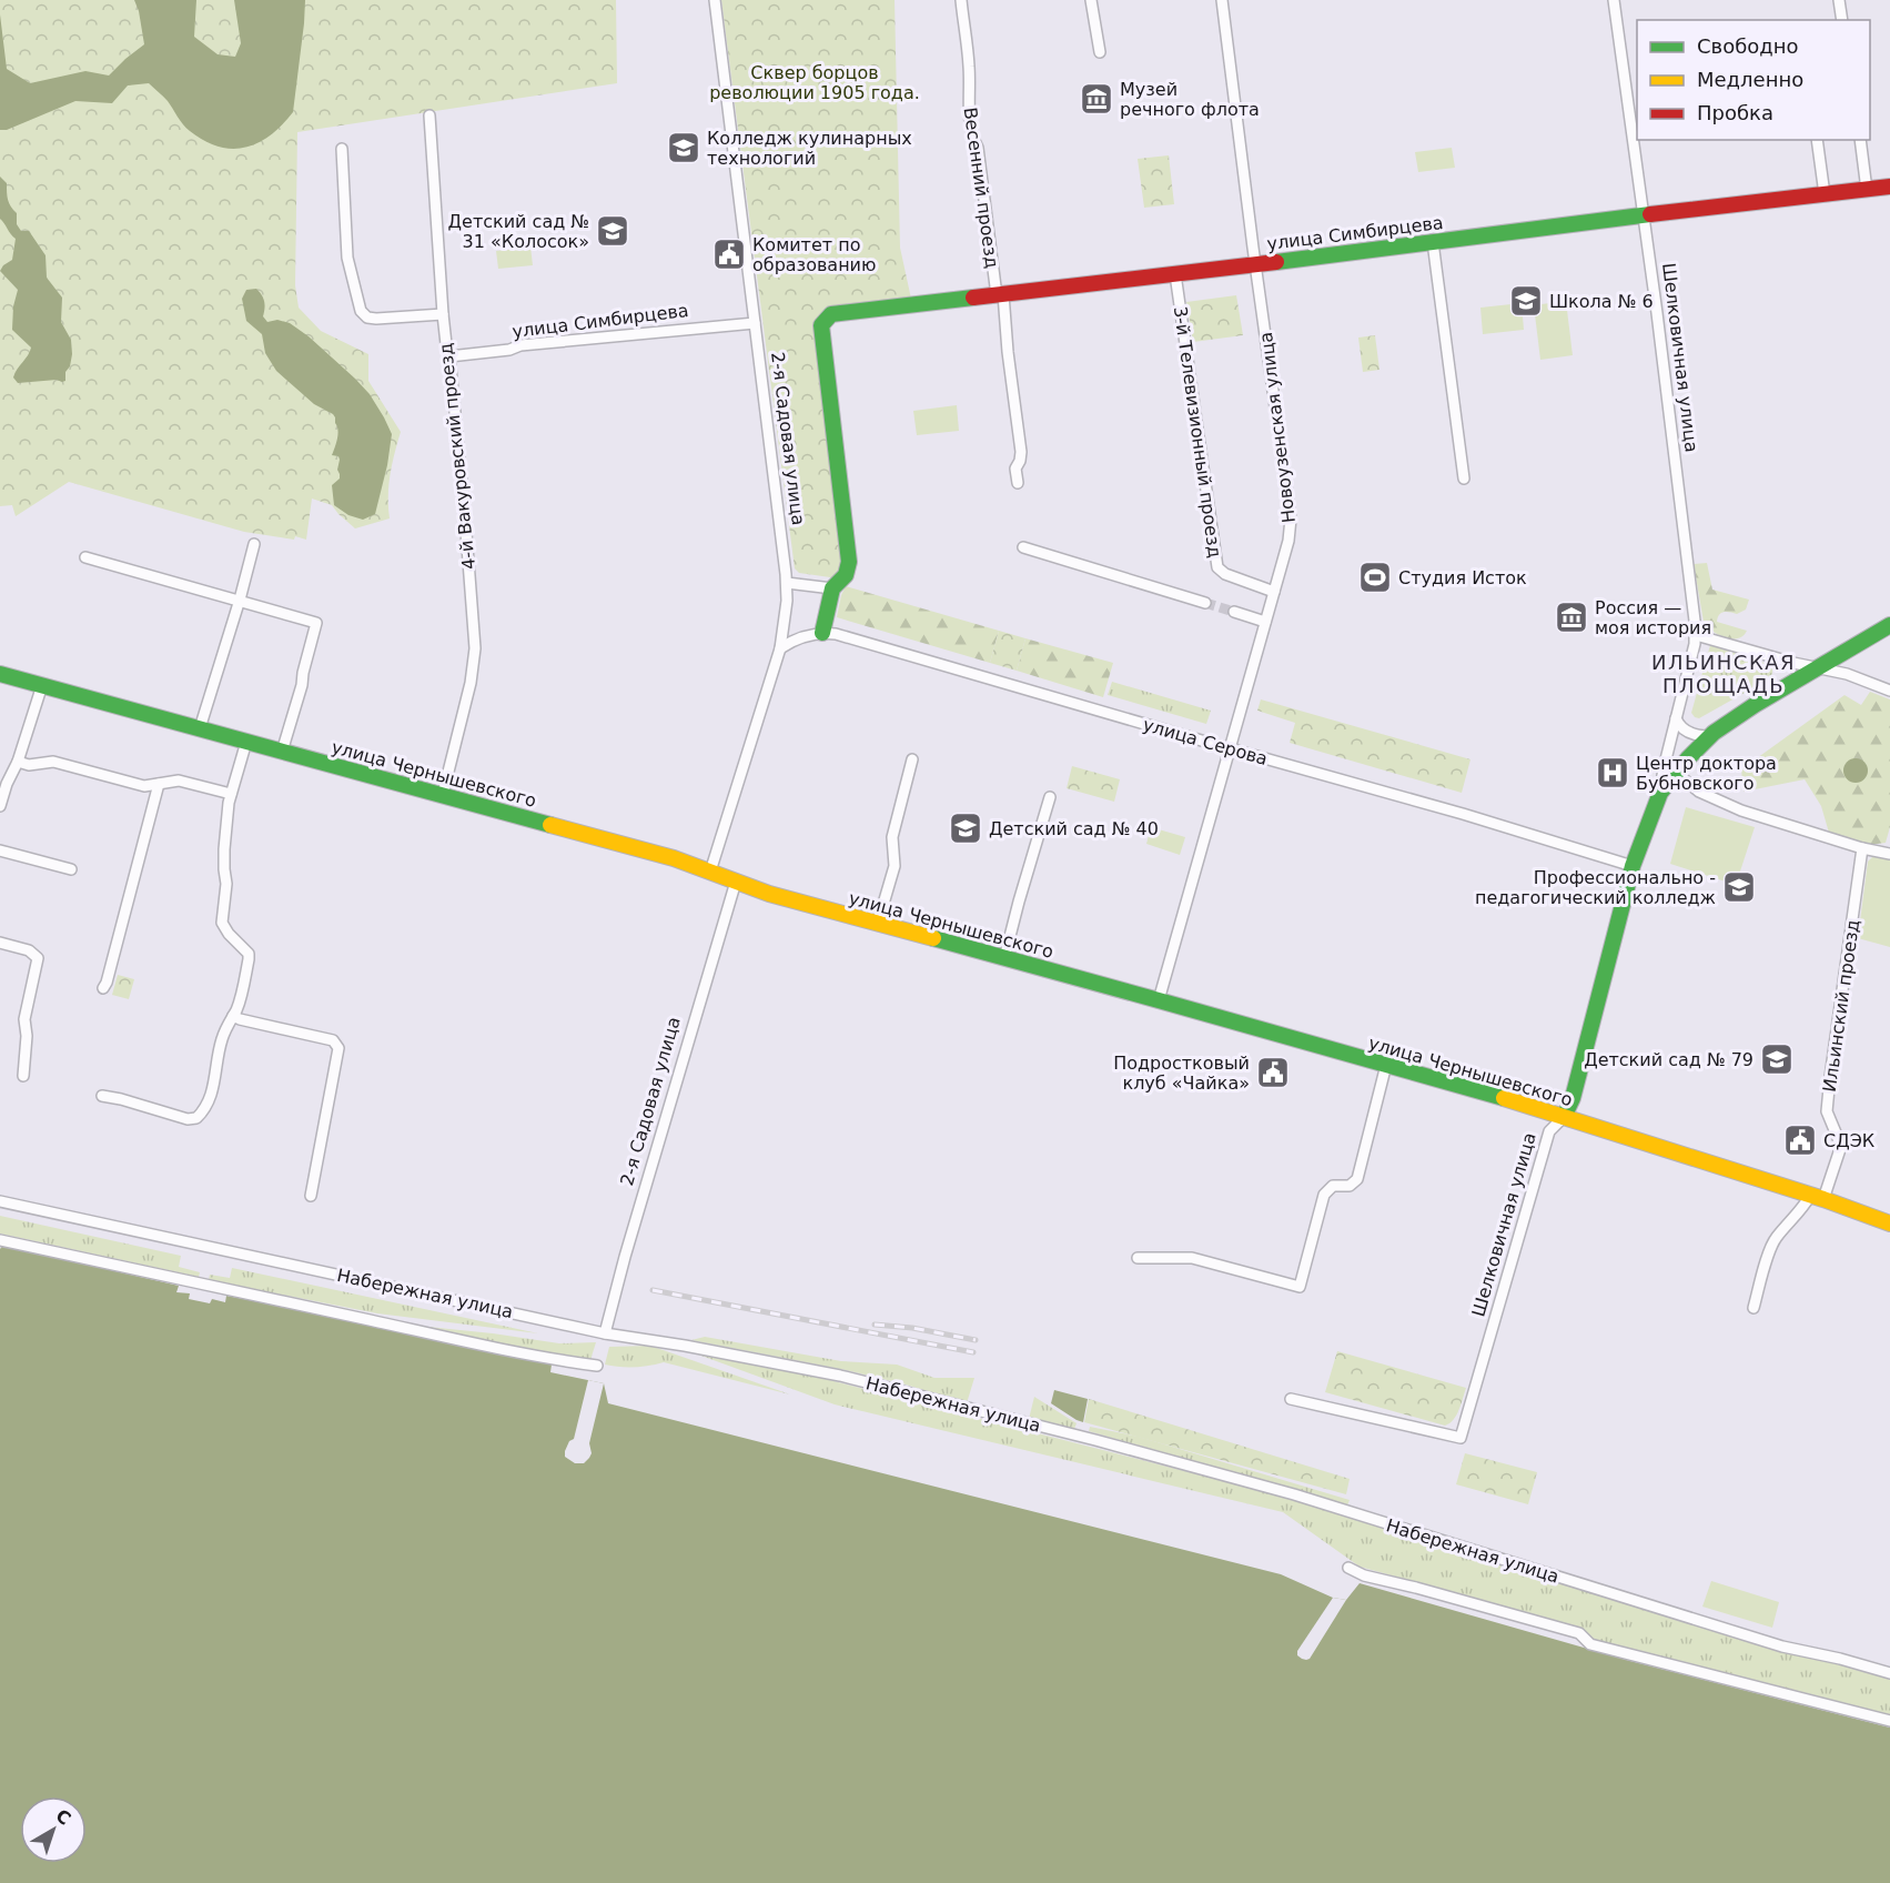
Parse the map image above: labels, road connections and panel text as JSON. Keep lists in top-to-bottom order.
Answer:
{
  "streets": {
    "street": [
      "Весенний проезд",
      "улица Симбирцева",
      "Шелковичная улица",
      "Новоузенская улица",
      "3-й Телевизионный проезд",
      "2-я Садовая улица",
      "4-й Вакуровский проезд",
      "улица Серова",
      "улица Чернышевского",
      "Ильинский проезд",
      "Набережная улица"
    ]
  },
  "crossings": [
    ["Весенний проезд", "улица Симбирцева"],
    ["улица Симбирцева", "Шелковичная улица"],
    ["улица Симбирцева", "Новоузенская улица"],
    ["улица Симбирцева", "3-й Телевизионный проезд"],
    ["улица Симбирцева", "2-я Садовая улица"],
    ["улица Симбирцева", "4-й Вакуровский проезд"],
    ["Шелковичная улица", "улица Серова"],
    ["Шелковичная улица", "улица Чернышевского"],
    ["Новоузенская улица", "3-й Телевизионный проезд"],
    ["Новоузенская улица", "улица Серова"],
    ["Новоузенская улица", "улица Чернышевского"],
    ["2-я Садовая улица", "улица Серова"],
    ["2-я Садовая улица", "улица Чернышевского"],
    ["2-я Садовая улица", "Набережная улица"],
    ["4-й Вакуровский проезд", "улица Чернышевского"],
    ["улица Чернышевского", "Ильинский проезд"]
  ],
  "districts": ["ИЛЬИНСКАЯ ПЛОЩАДЬ"],
  "parks": ["Сквер борцов революции 1905 года."],
  "places": {
    "museum": ["Музей речного флота", "Россия — моя история"],
    "school or university": [
      "Колледж кулинарных технологий",
      "Детский сад № 31 «Колосок»",
      "Школа № 6",
      "Детский сад № 40",
      "Профессионально - педагогический колледж",
      "Детский сад № 79"
    ],
    "public building": ["Комитет по образованию", "Подростковый клуб «Чайка»", "СДЭК"],
    "sports": ["Студия Исток"],
    "hospital": ["Центр доктора Бубновского"]
  },
  "legend": ["Свободно", "Медленно", "Пробка"],
  "north": "top right"
}
